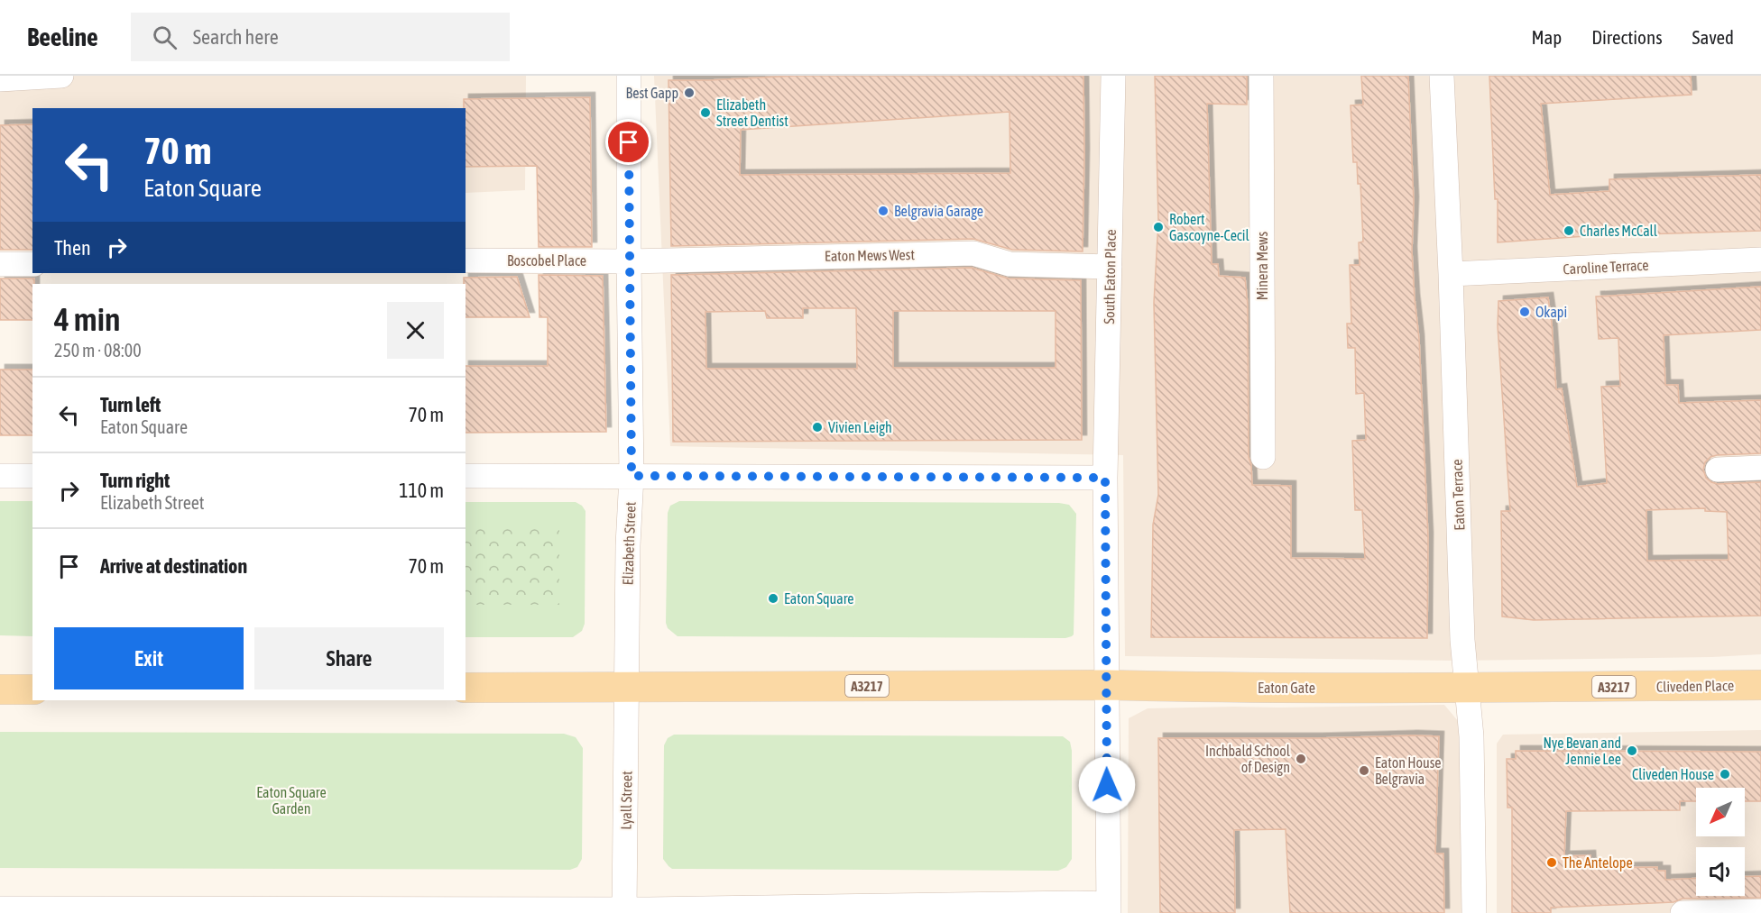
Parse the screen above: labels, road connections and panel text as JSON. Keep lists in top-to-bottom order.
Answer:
{
  "streets": {
    "main road": ["A3217", "Cliveden Place", "Eaton Gate"],
    "street": [
      "Eaton Mews West",
      "Boscobel Place",
      "Minera Mews",
      "Caroline Terrace",
      "South Eaton Place",
      "Eaton Terrace",
      "Elizabeth Street",
      "Lyall Street"
    ]
  },
  "crossings": [
    ["Eaton Mews West", "Boscobel Place"],
    ["Eaton Mews West", "South Eaton Place"],
    ["Eaton Mews West", "Elizabeth Street"],
    ["Boscobel Place", "Elizabeth Street"],
    ["Caroline Terrace", "Eaton Terrace"],
    ["Eaton Terrace", "Cliveden Place"],
    ["Eaton Terrace", "Eaton Gate"],
    ["Elizabeth Street", "A3217"],
    ["Elizabeth Street", "Lyall Street"],
    ["A3217", "Eaton Gate"],
    ["A3217", "Lyall Street"],
    ["Cliveden Place", "Eaton Gate"]
  ],
  "parks": ["Eaton Square Garden"],
  "places": [
    "Best Gapp",
    "Elizabeth Street Dentist",
    "Belgravia Garage",
    "Robert Gascoyne-Cecil",
    "Charles McCall",
    "Okapi",
    "Vivien Leigh",
    "Eaton Square",
    "Nye Bevan and Jennie Lee",
    "Inchbald School of Design",
    "Eaton House Belgravia",
    "Cliveden House",
    "The Antelope"
  ],
  "north": "bottom left",
  "page": {
    "header": "Beeline",
    "search": "Search here",
    "nav": ["Map", "Directions", "Saved"],
    "turn": ["70 m", "Eaton Square"],
    "then": "Then",
    "heading": ["4 min", "250 m · 08:00"],
    "list": [
      {
        "name": "Turn left",
        "note": "Eaton Square",
        "value": "70 m"
      },
      {
        "name": "Turn right",
        "note": "Elizabeth Street",
        "value": "110 m"
      },
      {
        "name": "Arrive at destination",
        "value": "70 m"
      }
    ],
    "buttons": ["Exit", "Share"]
  }
}
